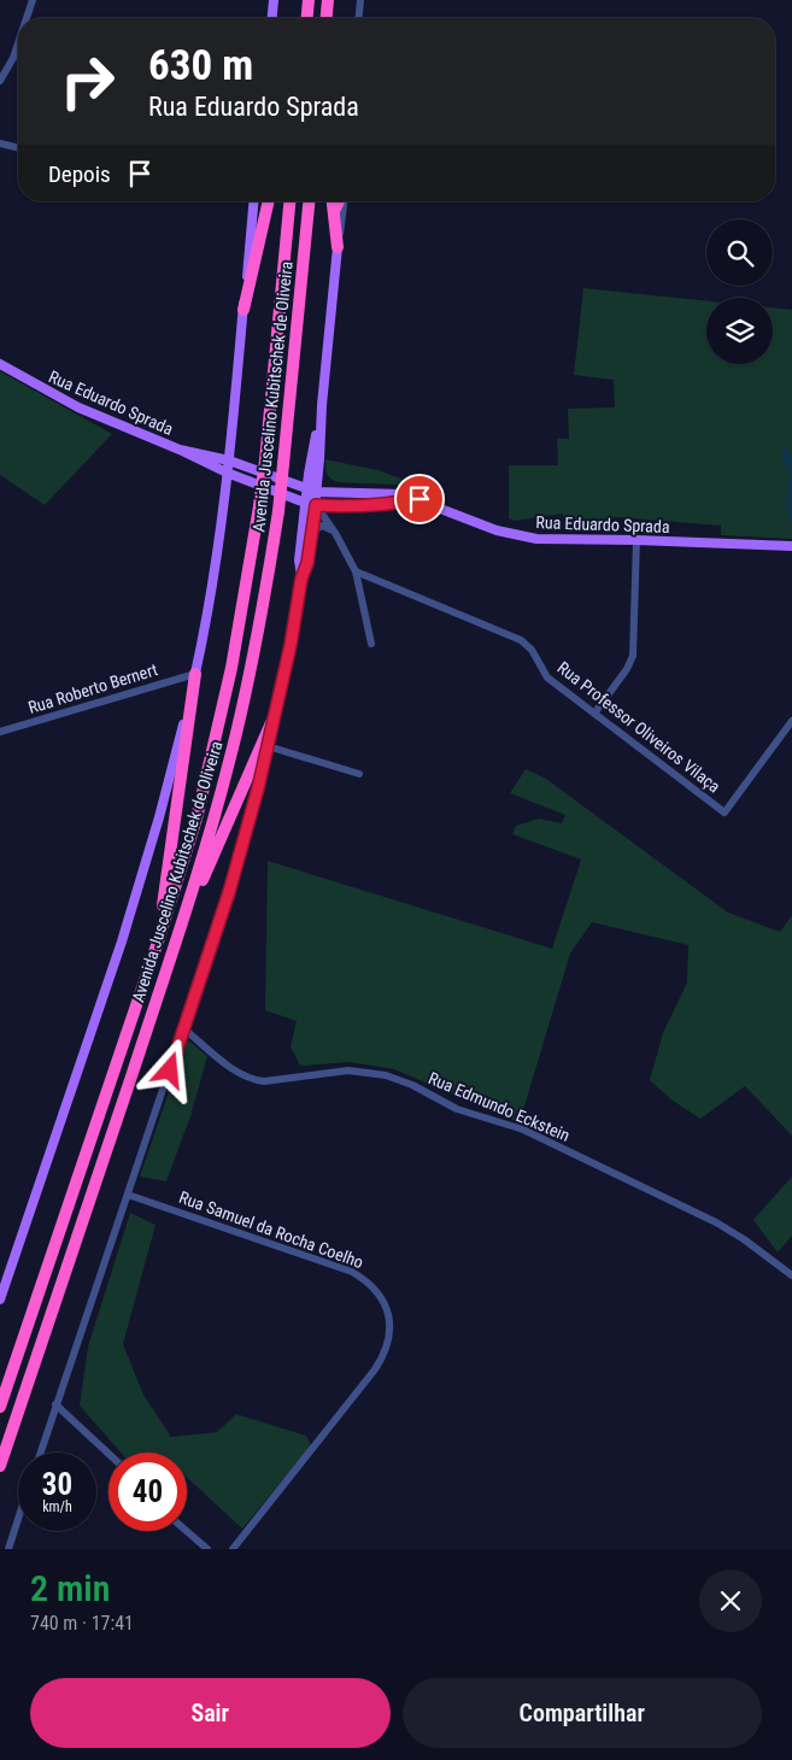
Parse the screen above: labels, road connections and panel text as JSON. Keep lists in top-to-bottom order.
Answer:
{
  "streets": {
    "highway": ["Avenida Juscelino Kubitschek de Oliveira"],
    "main road": ["Rua Eduardo Sprada"],
    "street": [
      "Rua Roberto Bernert",
      "Rua Professor Oliveiros Vilaça",
      "Rua Edmundo Eckstein",
      "Rua Samuel da Rocha Coelho"
    ]
  },
  "page": {
    "turn": ["630 m", "Rua Eduardo Sprada"],
    "then": "Depois",
    "speed": "30 km/h",
    "limit": "40",
    "heading": ["2 min", "740 m · 17:41"],
    "buttons": ["Sair", "Compartilhar"]
  }
}
